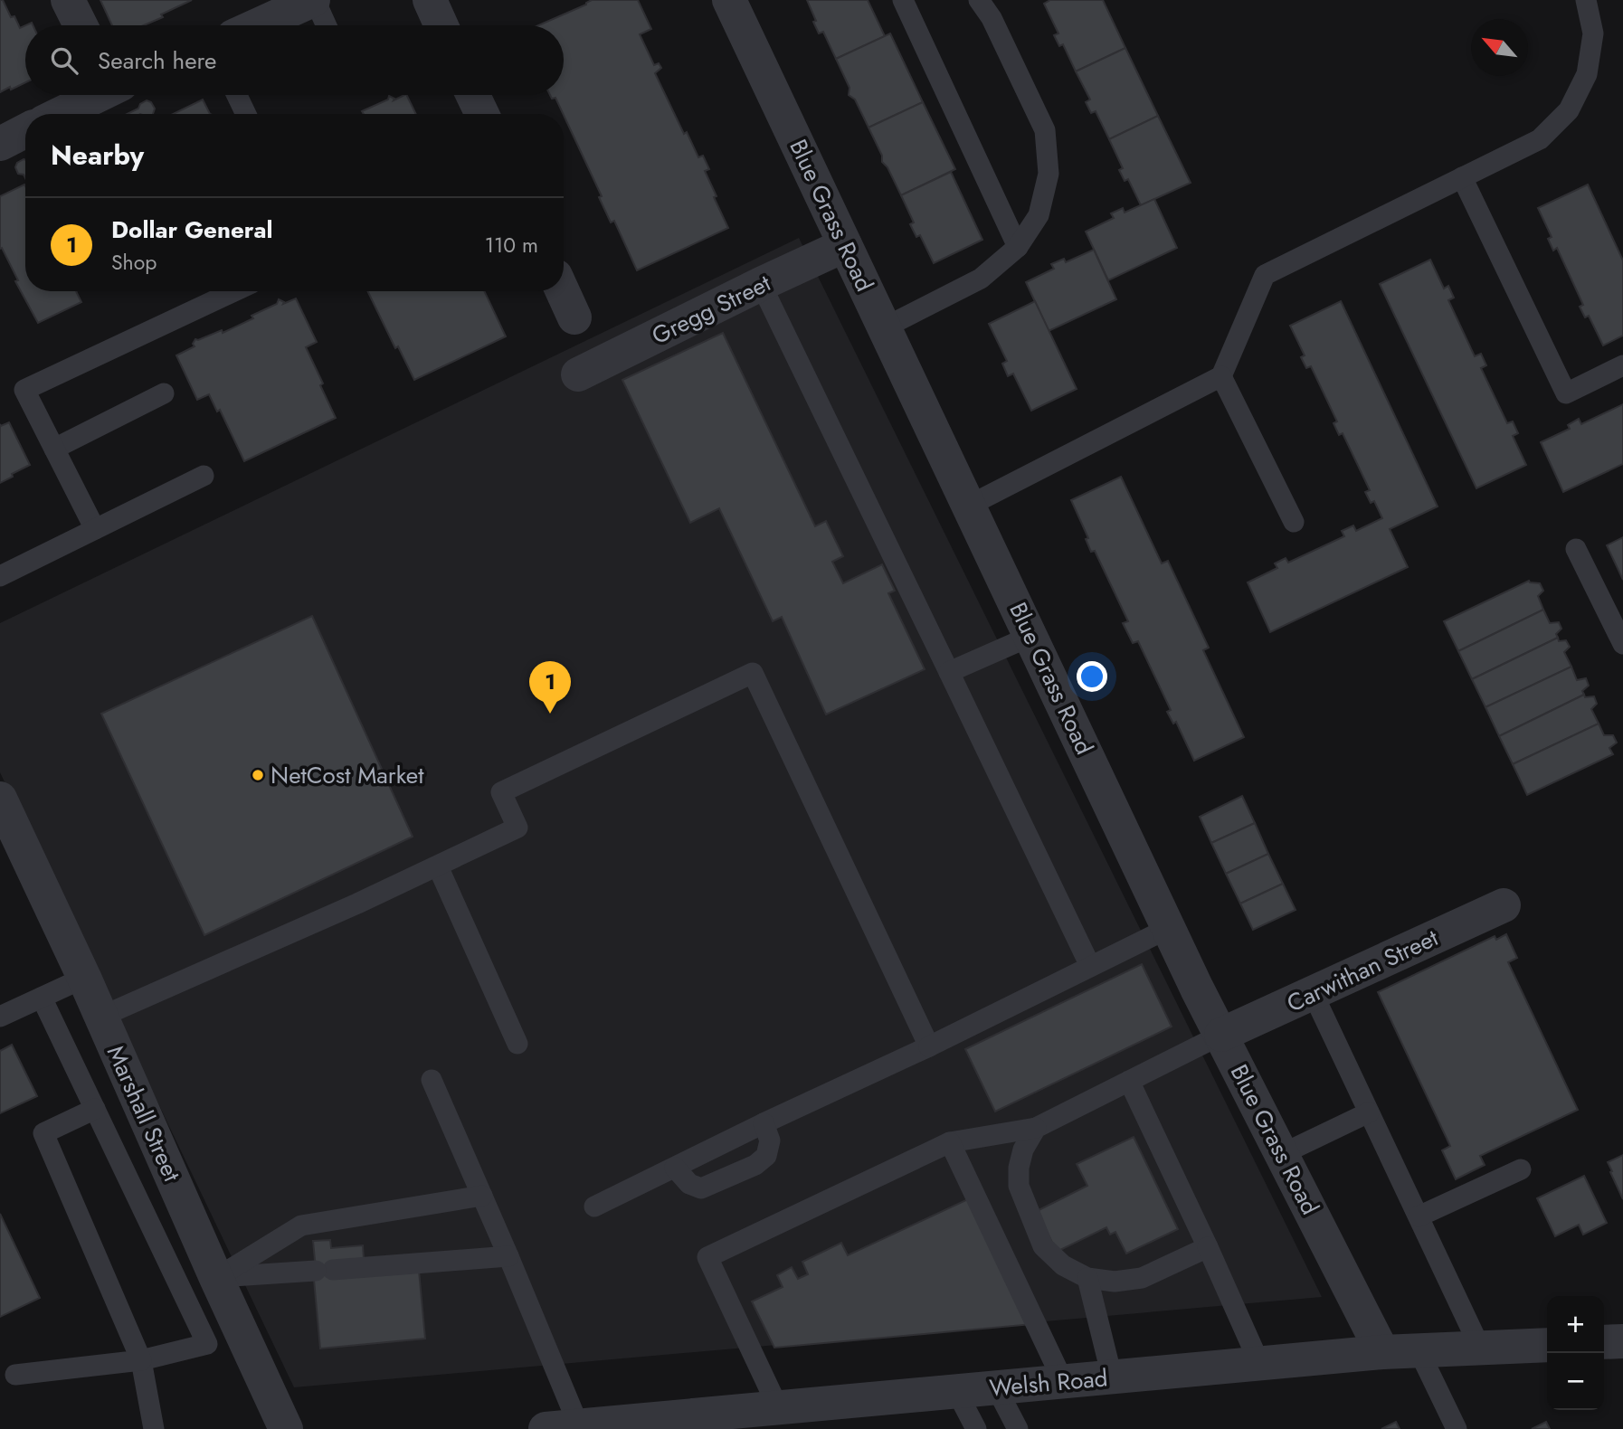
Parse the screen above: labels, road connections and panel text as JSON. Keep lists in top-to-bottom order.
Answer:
{
  "streets": {
    "street": [
      "Blue Grass Road",
      "Gregg Street",
      "Carwithan Street",
      "Marshall Street",
      "Welsh Road"
    ]
  },
  "crossings": [
    ["Blue Grass Road", "Gregg Street"],
    ["Blue Grass Road", "Carwithan Street"],
    ["Blue Grass Road", "Welsh Road"]
  ],
  "places": ["NetCost Market"],
  "north": "top left",
  "page": {
    "search": "Search here",
    "heading": "Nearby",
    "list": [
      {
        "mark": "1",
        "name": "Dollar General",
        "note": "Shop",
        "value": "110 m"
      }
    ],
    "pins": "1",
    "map_buttons": ["+", "−"]
  }
}
